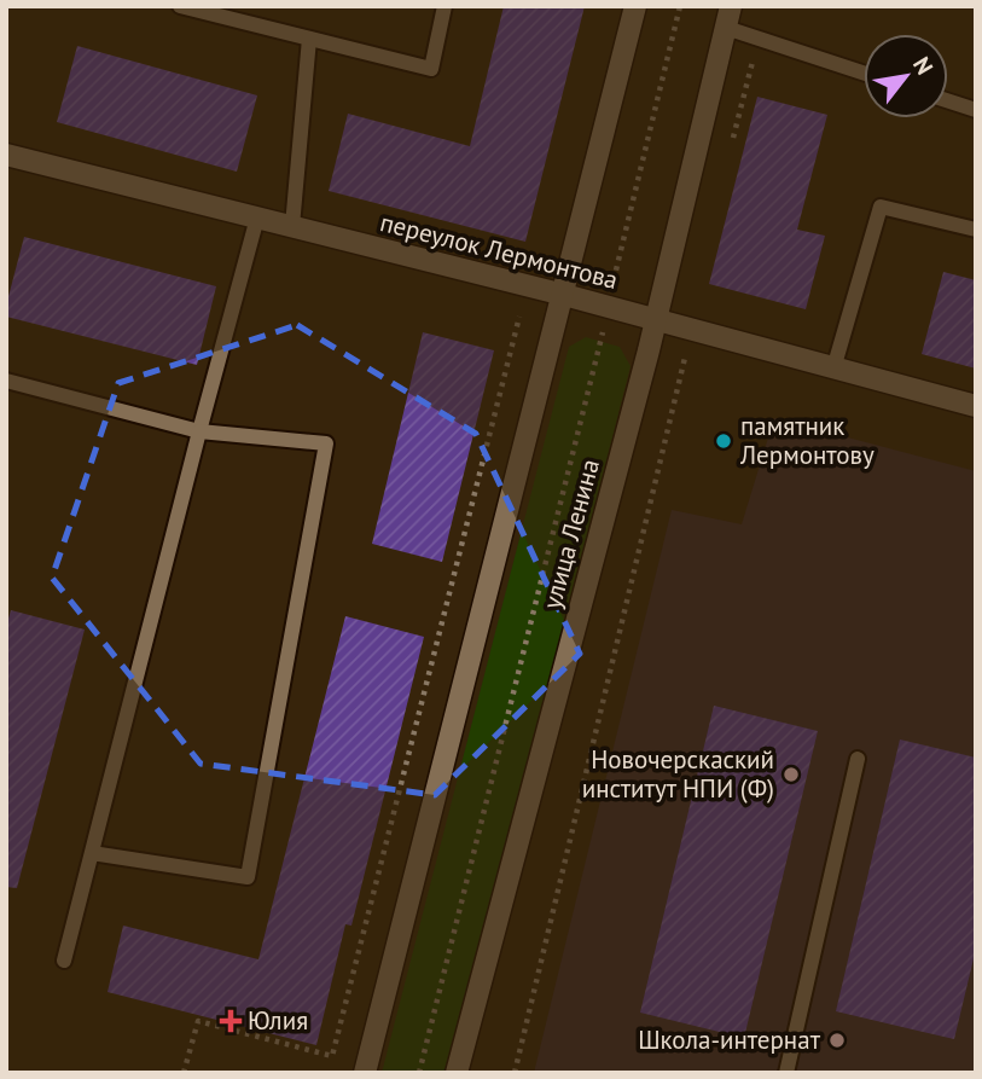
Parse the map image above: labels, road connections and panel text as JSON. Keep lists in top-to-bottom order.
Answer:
{
  "streets": {
    "street": ["переулок Лермонтова", "улица Ленина"]
  },
  "crossings": [
    ["переулок Лермонтова", "улица Ленина"]
  ],
  "places": {
    "other": ["памятник Лермонтову", "Новочерскаский институт НПИ (Ф)", "Школа-интернат"],
    "health": ["Юлия"]
  },
  "north": "top right"
}
